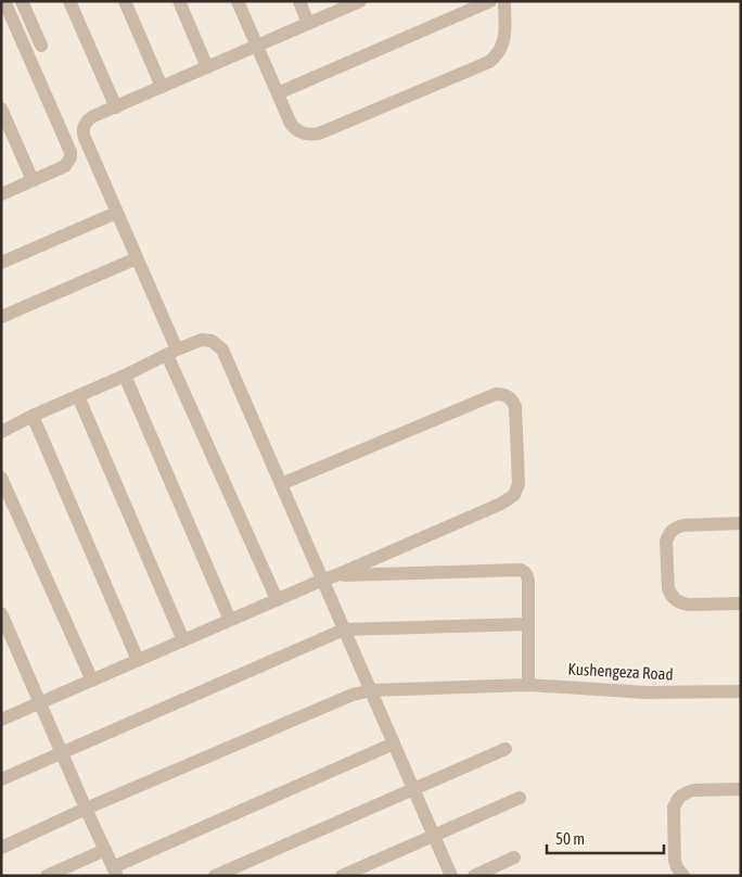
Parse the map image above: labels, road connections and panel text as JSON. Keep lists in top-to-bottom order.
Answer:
{
  "streets": {
    "street": ["Kushengeza Road"]
  },
  "scale_bar": "50 m"
}
